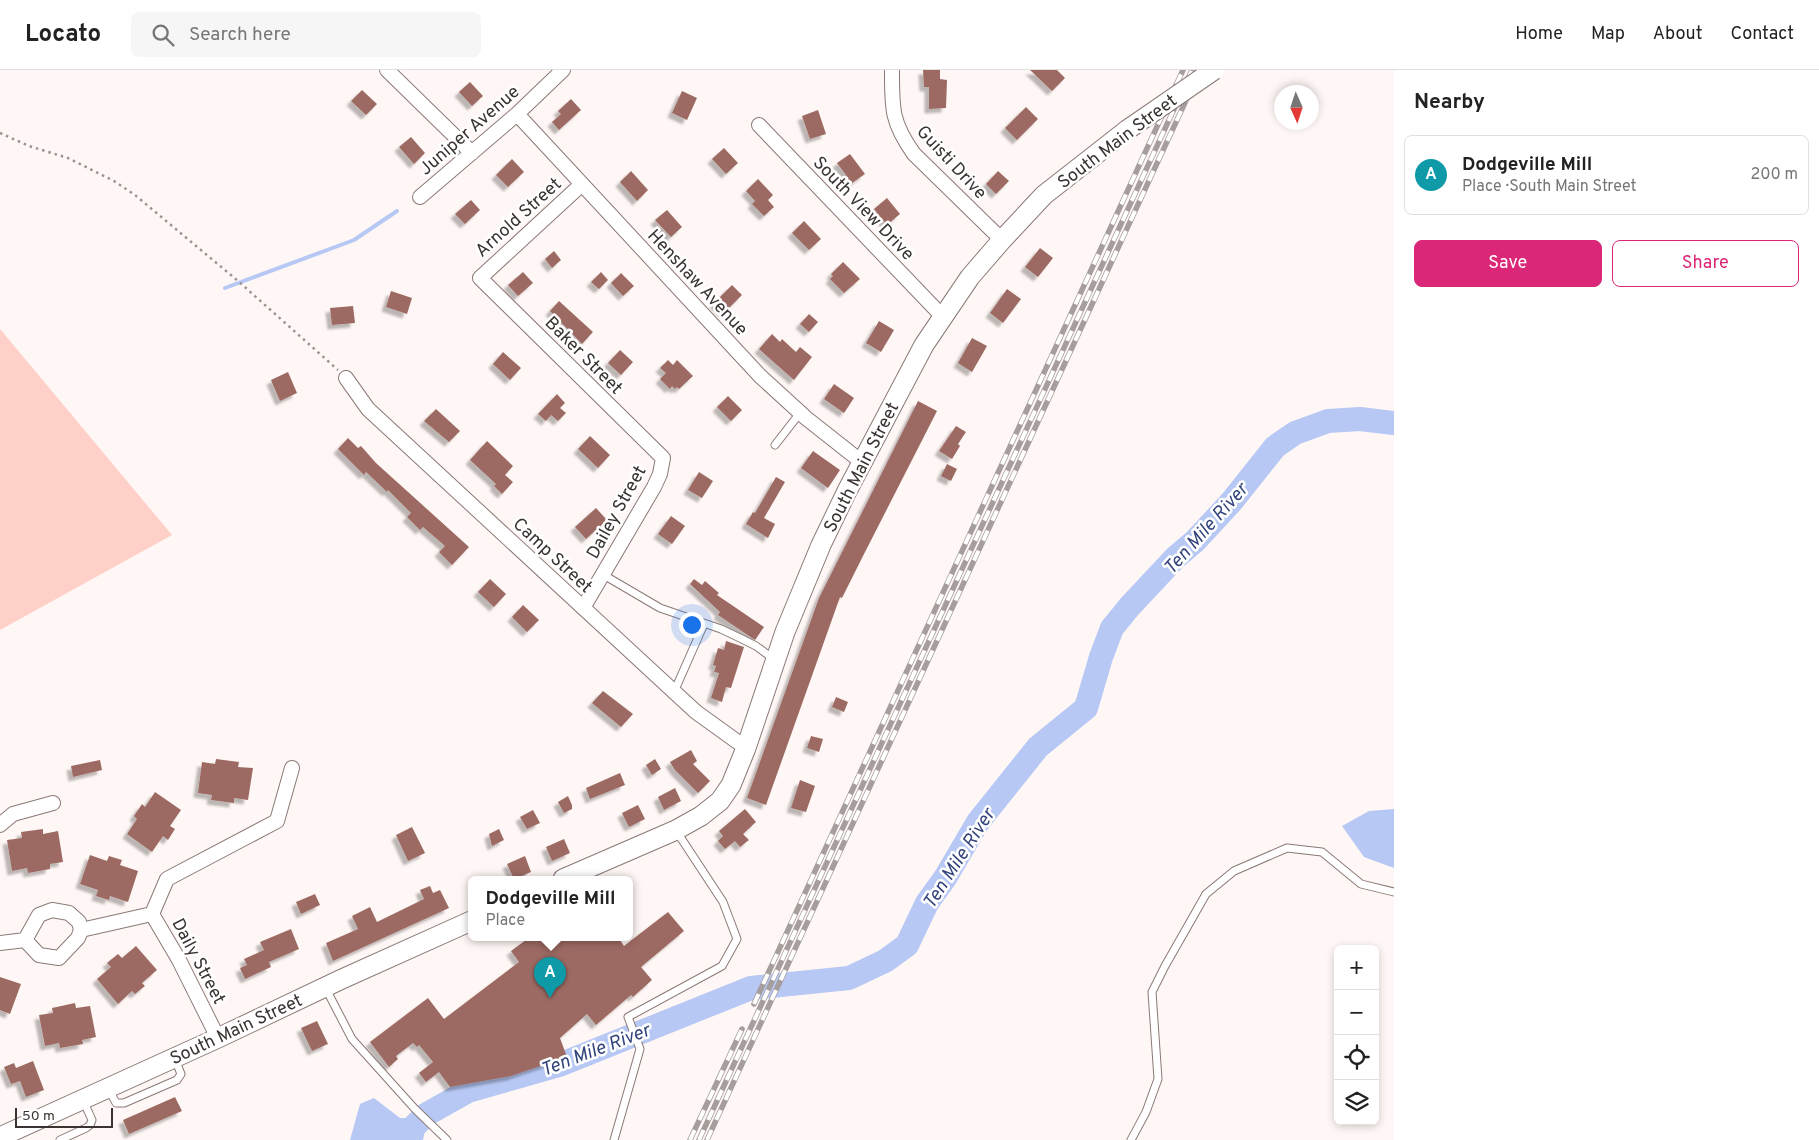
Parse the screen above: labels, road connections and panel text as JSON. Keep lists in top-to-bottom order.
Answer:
{
  "streets": {
    "main road": ["South Main Street"],
    "street": [
      "Juniper Avenue",
      "Guisti Drive",
      "South View Drive",
      "Arnold Street",
      "Henshaw Avenue",
      "Baker Street",
      "Dailey Street",
      "Camp Street",
      "Daily Street"
    ]
  },
  "crossings": [
    ["Juniper Avenue", "Henshaw Avenue"],
    ["South Main Street", "Guisti Drive"],
    ["South Main Street", "South View Drive"],
    ["South Main Street", "Henshaw Avenue"],
    ["South Main Street", "Camp Street"],
    ["South Main Street", "Daily Street"],
    ["Arnold Street", "Henshaw Avenue"],
    ["Arnold Street", "Baker Street"],
    ["Baker Street", "Dailey Street"],
    ["Dailey Street", "Camp Street"]
  ],
  "water": ["Ten Mile River"],
  "scale_bar": "50 m",
  "north": "bottom",
  "page": {
    "header": "Locato",
    "search": "Search here",
    "nav": [
      "Home",
      "Map",
      "About",
      "Contact"
    ],
    "heading": "Nearby",
    "list": [
      {
        "mark": "A",
        "name": "Dodgeville Mill",
        "note": "Place · South Main Street",
        "value": "200 m"
      }
    ],
    "buttons": ["Save", "Share"],
    "popup": ["Dodgeville Mill", "Place"],
    "map_buttons": ["+", "−"],
    "pins": "A",
    "scale": "50 m"
  }
}
